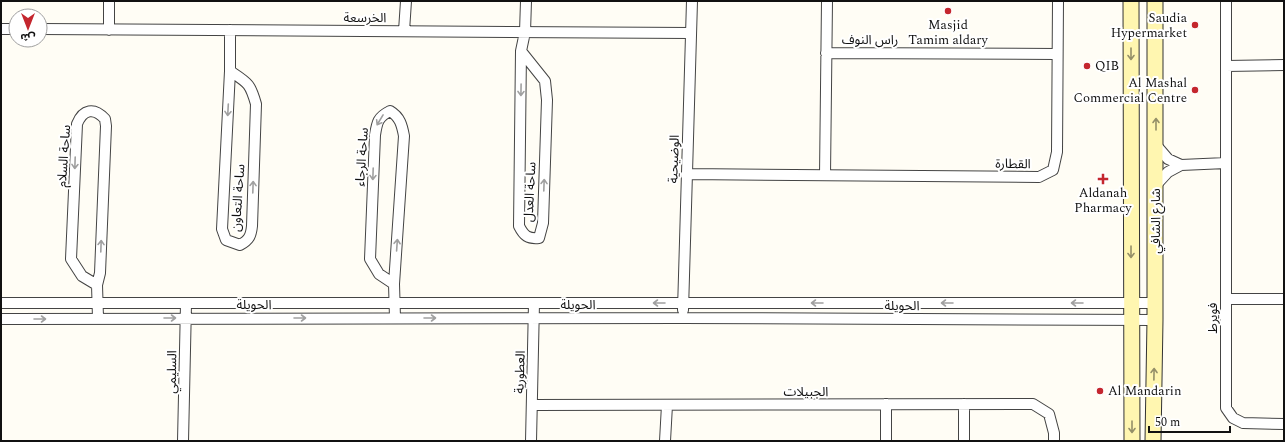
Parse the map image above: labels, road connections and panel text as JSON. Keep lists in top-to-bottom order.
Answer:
{
  "streets": {
    "main road": ["شارع الشافي"],
    "street": [
      "الخرسعة",
      "راس النوف",
      "ساحة السلام",
      "ساحة الرجاء",
      "الوضيحية",
      "القطارة",
      "ساحة العدل",
      "ساحة التعاون",
      "الحويلة",
      "فويرط",
      "السليمي",
      "العطورية",
      "الجبيلات"
    ]
  },
  "crossings": [
    ["الخرسعة", "الوضيحية"],
    ["الخرسعة", "ساحة العدل"],
    ["الخرسعة", "ساحة التعاون"],
    ["راس النوف", "القطارة"],
    ["ساحة السلام", "الحويلة"],
    ["ساحة الرجاء", "الحويلة"],
    ["الوضيحية", "القطارة"],
    ["الوضيحية", "الحويلة"],
    ["شارع الشافي", "الحويلة"],
    ["الحويلة", "السليمي"],
    ["الحويلة", "العطورية"],
    ["العطورية", "الجبيلات"]
  ],
  "places": {
    "other": [
      "Masjid Tamim aldary",
      "Saudia Hypermarket",
      "QIB",
      "Al Mashal Commercial Centre",
      "Al Mandarin"
    ],
    "health": ["Aldanah Pharmacy"]
  },
  "scale_bar": "50 m",
  "north": "bottom"
}
